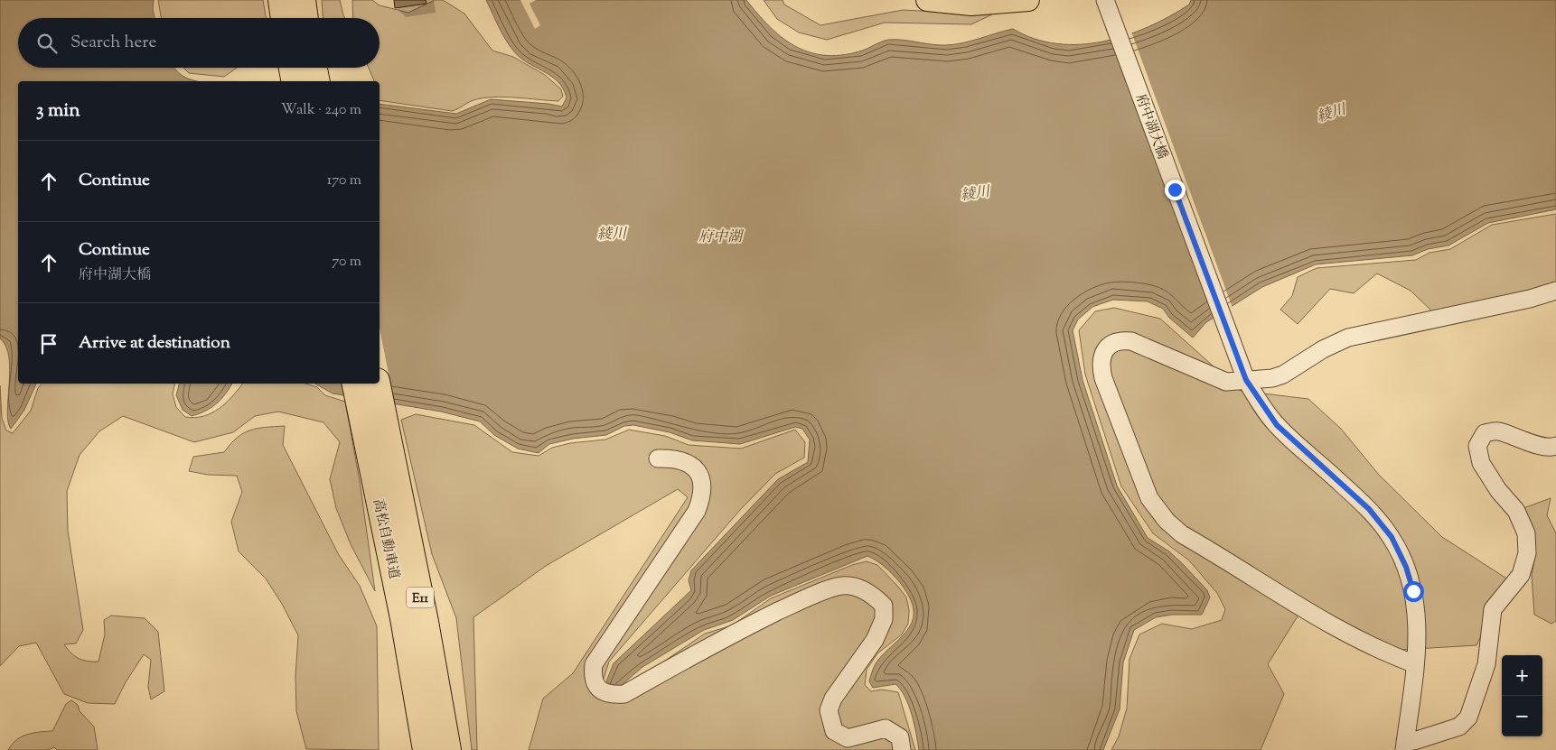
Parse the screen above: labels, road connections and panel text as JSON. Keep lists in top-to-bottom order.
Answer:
{
  "streets": {
    "highway": ["高松自動車道", "E11"],
    "street": ["府中湖大橋"]
  },
  "water": ["綾川", "府中湖"],
  "page": {
    "search": "Search here",
    "heading": ["3 min", "Walk · 240 m"],
    "list": [
      ["Continue", "170 m"],
      ["Continue", "府中湖大橋", "70 m"],
      "Arrive at destination"
    ],
    "map_buttons": ["+", "−"]
  }
}
